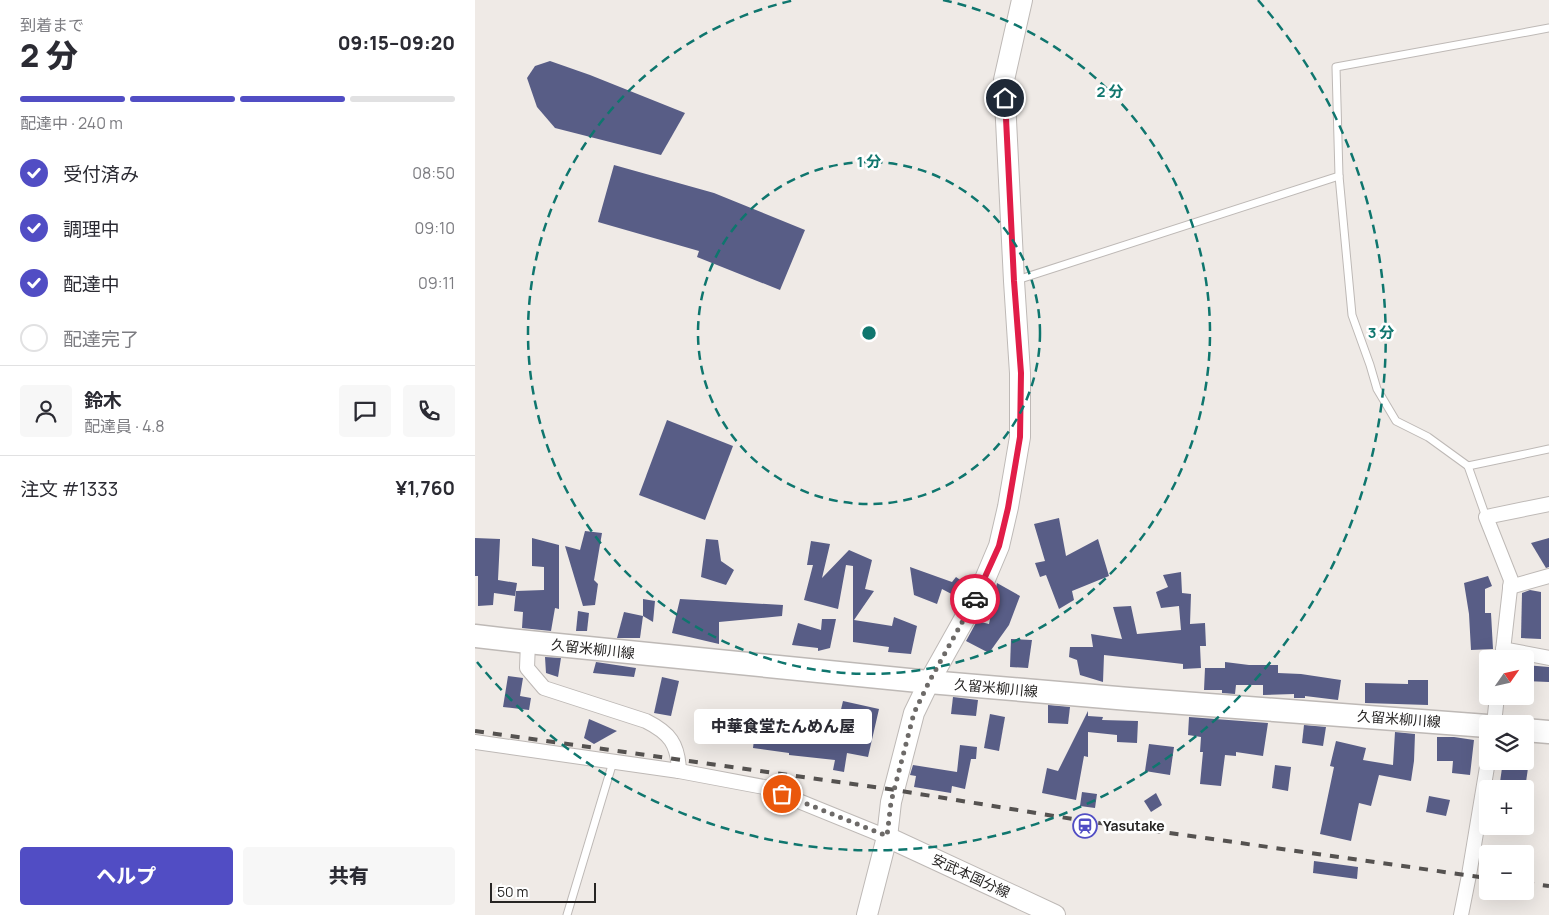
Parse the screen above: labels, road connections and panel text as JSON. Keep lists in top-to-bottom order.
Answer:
{
  "streets": {
    "main road": ["久留米柳川線", "安武本国分線"]
  },
  "places": {
    "other": ["中華食堂たんめん屋"],
    "station": ["Yasutake"]
  },
  "scale_bar": "50 m",
  "north": "top right",
  "page": {
    "heading": ["2 分", "到着まで", "09:15–09:20"],
    "panel": [
      "鈴木",
      "配達員 · 4.8",
      "注文 #1333",
      "¥1,760"
    ],
    "bar": "配達中 · 240 m",
    "list": [
      ["受付済み", "08:50"],
      ["調理中", "09:10"],
      ["配達中", "09:11"],
      "配達完了"
    ],
    "map_buttons": ["+", "−"],
    "bubble": "中華食堂たんめん屋",
    "buttons": ["ヘルプ", "共有"],
    "scale": "50 m"
  },
  "rings": ["2 分", "1 分", "3 分"]
}
